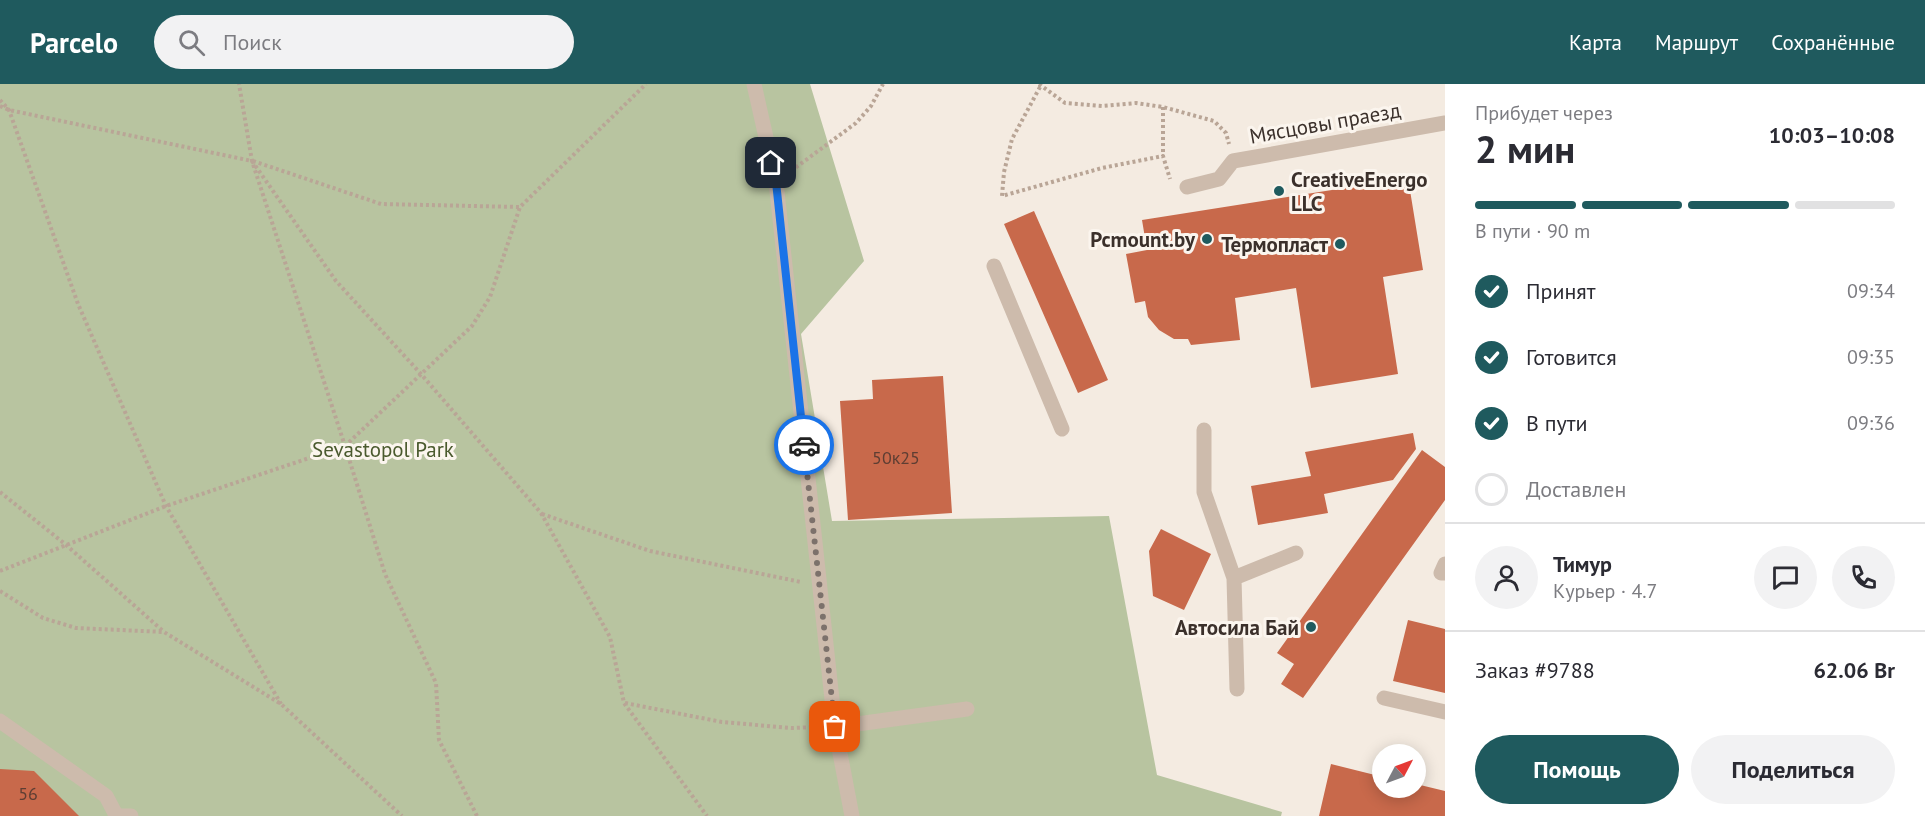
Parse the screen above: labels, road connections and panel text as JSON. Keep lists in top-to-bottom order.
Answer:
{
  "streets": {
    "street": ["Мясцовы праезд"]
  },
  "parks": ["Sevastopol Park"],
  "places": [
    "CreativeEnergo LLC",
    "Pcmount.by",
    "Термопласт",
    "Автосила Бай"
  ],
  "house_numbers": ["50к25", "56"],
  "north": "top right",
  "page": {
    "header": "Parcelo",
    "search": "Поиск",
    "nav": ["Карта", "Маршрут", "Сохранённые"],
    "heading": ["2 мин", "Прибудет через", "10:03–10:08"],
    "panel": [
      "Тимур",
      "Курьер · 4.7",
      "Заказ #9788",
      "62.06 Br"
    ],
    "bar": "В пути · 90 m",
    "list": [
      ["Принят", "09:34"],
      ["Готовится", "09:35"],
      ["В пути", "09:36"],
      "Доставлен"
    ],
    "buttons": ["Помощь", "Поделиться"]
  }
}
